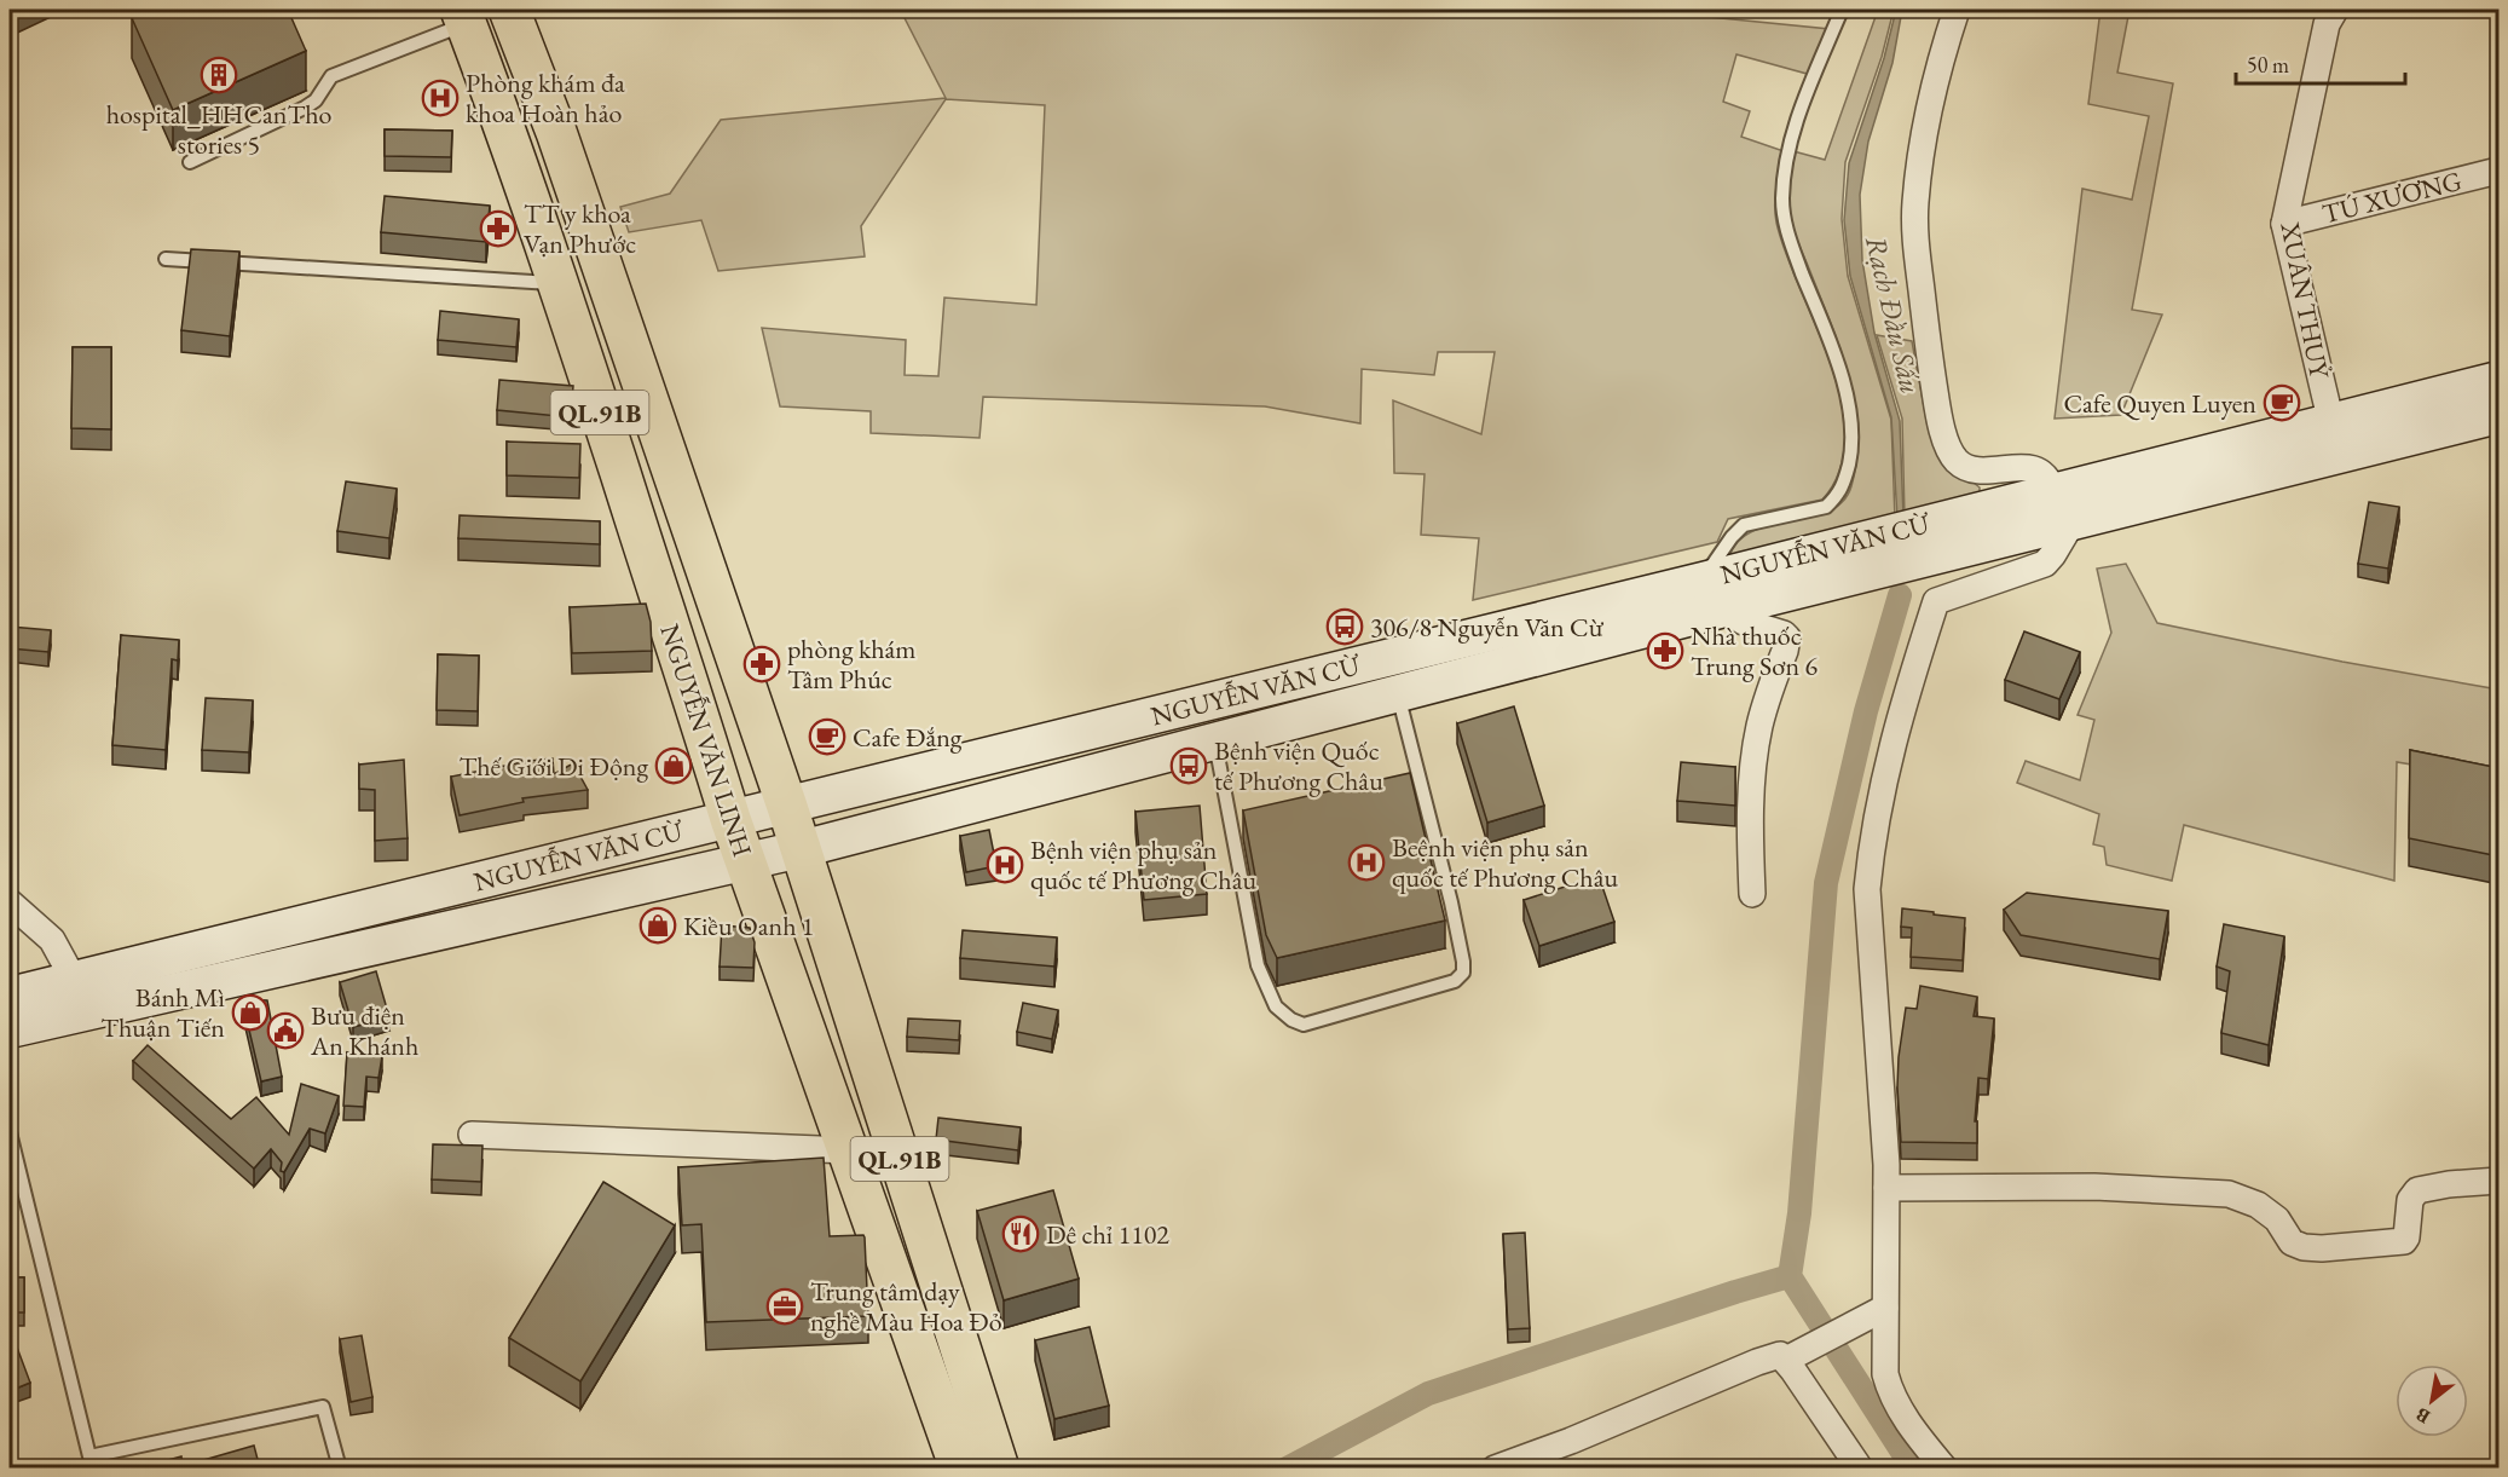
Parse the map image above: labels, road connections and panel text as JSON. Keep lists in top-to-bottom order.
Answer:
{
  "streets": {
    "highway": ["QL.91B", "NGUYỄN VĂN LINH"],
    "main road": ["NGUYỄN VĂN CỪ"],
    "street": ["TÚ XƯƠNG", "XUÂN THUỶ"]
  },
  "crossings": [
    ["TÚ XƯƠNG", "XUÂN THUỶ"],
    ["XUÂN THUỶ", "NGUYỄN VĂN CỪ"],
    ["NGUYỄN VĂN CỪ", "NGUYỄN VĂN LINH"]
  ],
  "water": ["Rạch Đầu Sấu"],
  "places": {
    "building": ["hospital_HHCanTho stories 5"],
    "hospital": ["Phòng khám đa khoa Hoàn hảo", "Beệnh viện phụ sản quốc tế Phương Châu", "Bệnh viện phụ sản quốc tế Phương Châu"],
    "pharmacy": ["TT y khoa Vạn Phước", "Nhà thuốc Trung Sơn 6", "phòng khám Tâm Phúc"],
    "cafe": ["Cafe Quyen Luyen", "Cafe Đắng"],
    "bus stop": ["306/8 Nguyễn Văn Cừ", "Bệnh viện Quốc tế Phương Châu"],
    "shop": ["Thế Giới Di Động", "Kiều Oanh 1", "Bánh Mì Thuận Tiến"],
    "public building": ["Bưu điện An Khánh"],
    "restaurant": ["Dê chỉ 1102"],
    "office": ["Trung tâm dạy nghề Màu Hoa Đỏ"]
  },
  "scale_bar": "50 m",
  "north": "bottom left"
}
